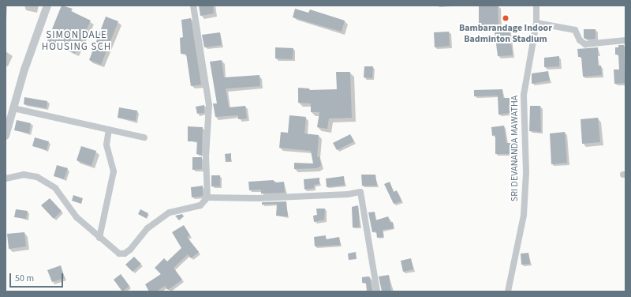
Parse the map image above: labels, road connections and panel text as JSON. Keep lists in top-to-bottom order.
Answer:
{
  "streets": {
    "street": ["SRI DEVANANDA MAWATHA"]
  },
  "districts": ["SIMON DALE HOUSING SCH"],
  "places": ["Bambarandage Indoor Badminton Stadium"],
  "scale_bar": "50 m"
}
